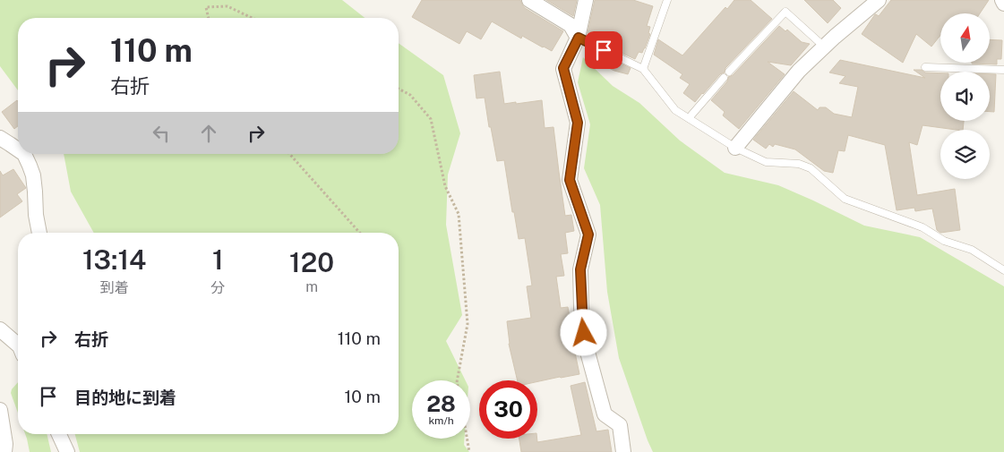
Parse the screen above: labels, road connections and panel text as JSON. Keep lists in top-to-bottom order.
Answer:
{
  "north": "top",
  "page": {
    "turn": ["110 m", "右折"],
    "eta": [
      "13:14",
      "到着",
      "1",
      "分",
      "120",
      "m"
    ],
    "list": [
      {
        "name": "右折",
        "value": "110 m"
      },
      {
        "name": "目的地に到着",
        "value": "10 m"
      }
    ],
    "speed": "28 km/h",
    "limit": "30"
  }
}
